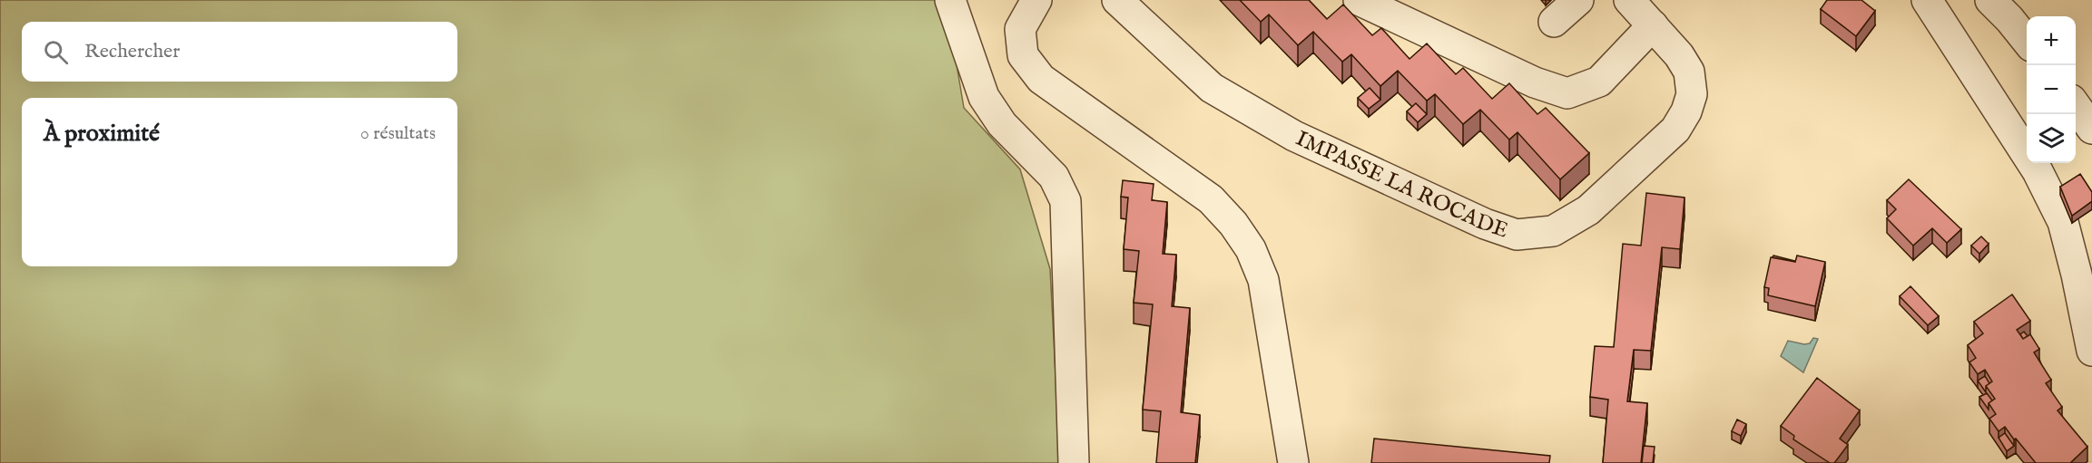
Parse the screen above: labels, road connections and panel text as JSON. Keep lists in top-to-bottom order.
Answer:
{
  "streets": {
    "street": ["IMPASSE LA ROCADE"]
  },
  "page": {
    "map_buttons": ["+", "−"],
    "search": "Rechercher",
    "heading": ["À proximité", "0 résultats"]
  }
}
